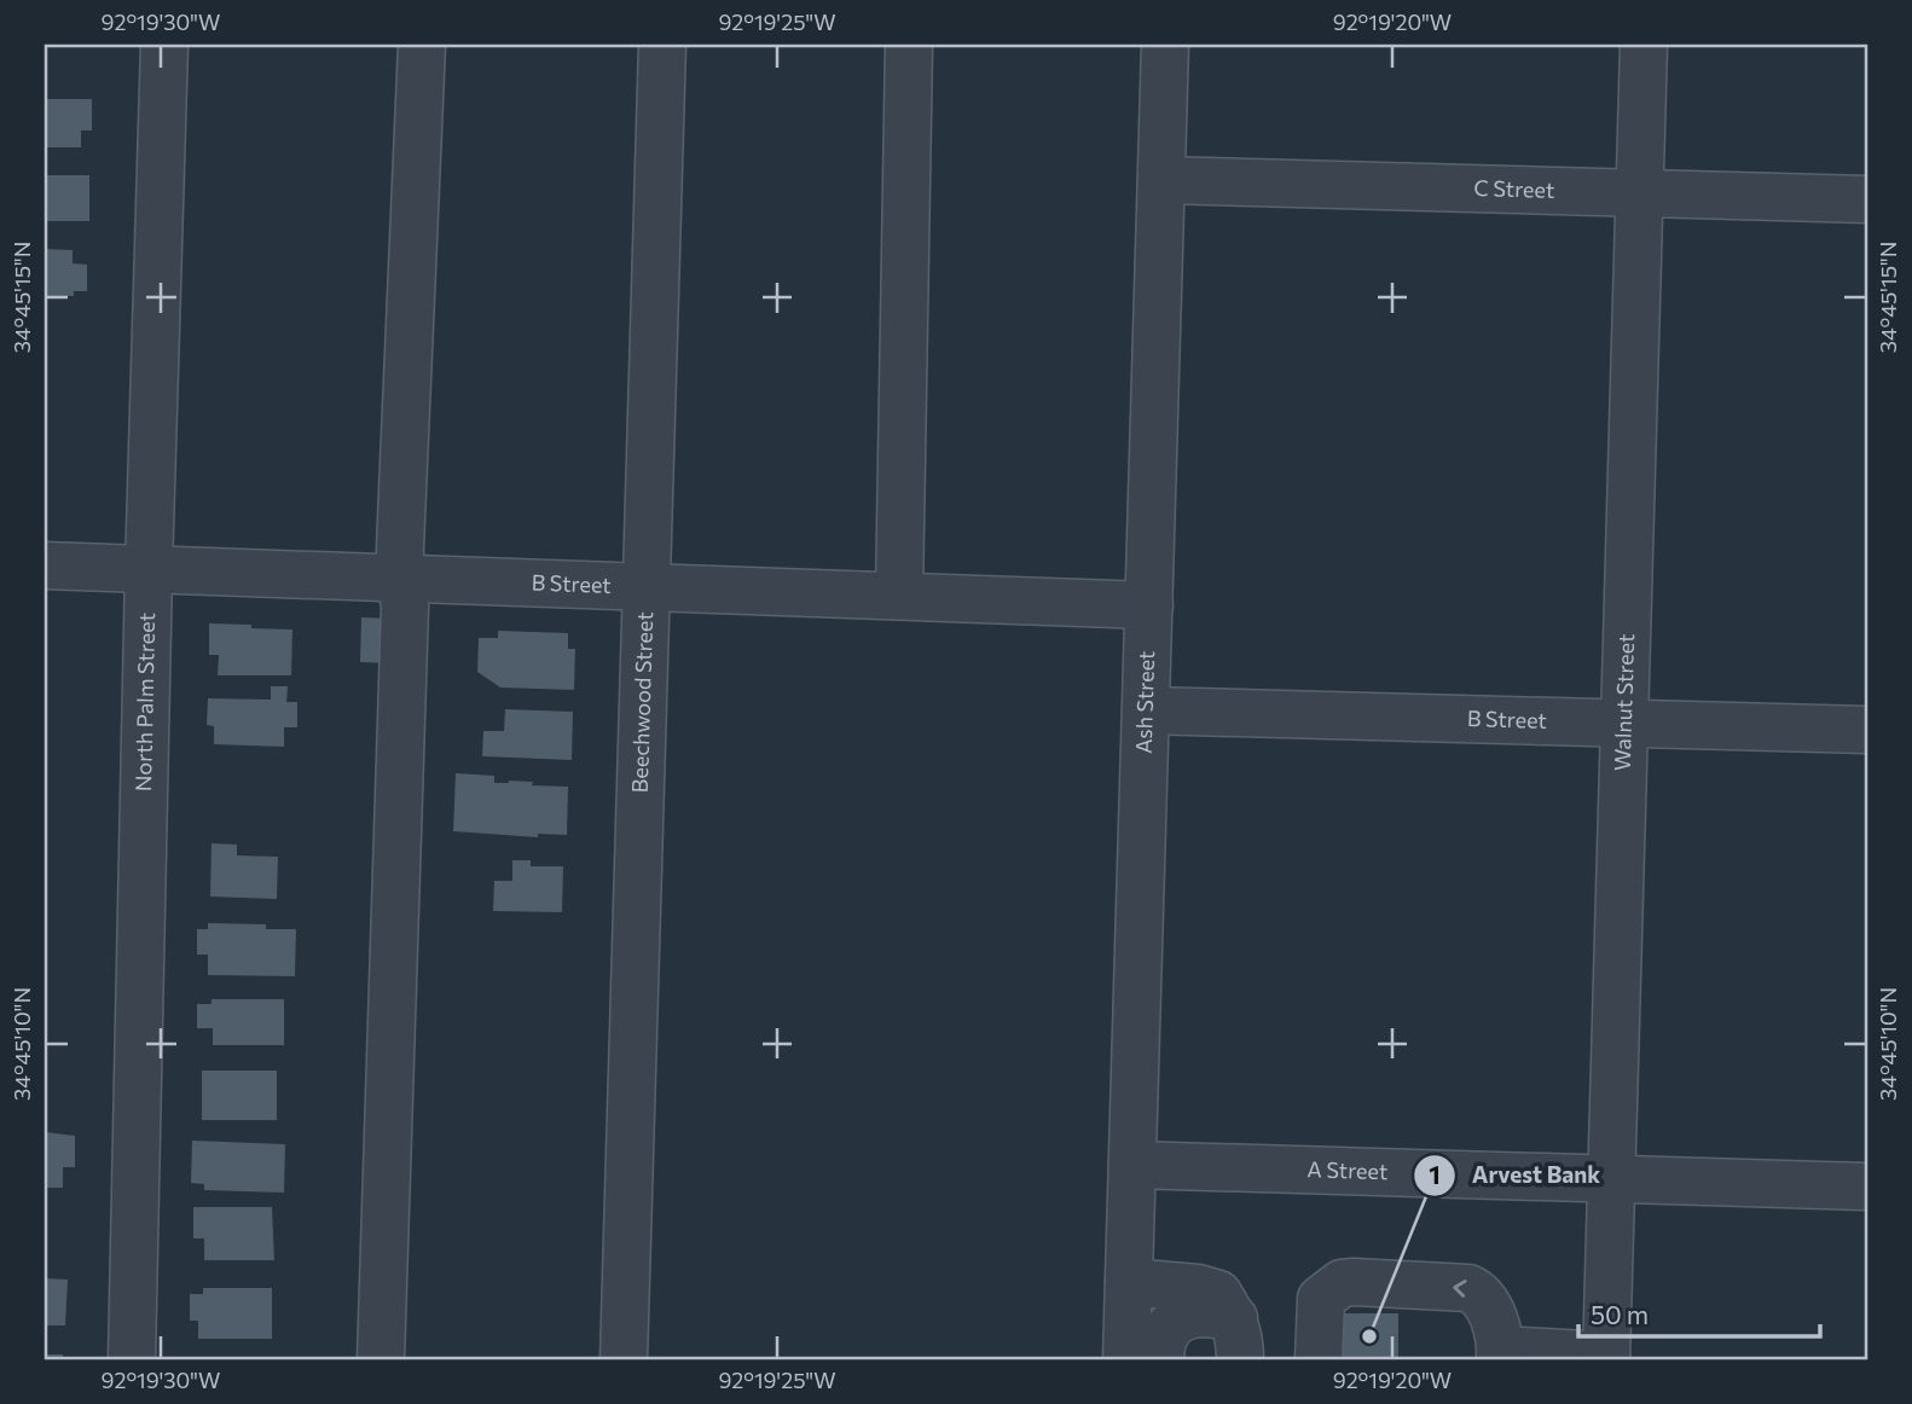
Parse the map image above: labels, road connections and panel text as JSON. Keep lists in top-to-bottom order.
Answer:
{
  "streets": {
    "street": [
      "C Street",
      "B Street",
      "North Palm Street",
      "Beechwood Street",
      "Ash Street",
      "Walnut Street",
      "A Street"
    ]
  },
  "crossings": [
    ["C Street", "Ash Street"],
    ["C Street", "Walnut Street"],
    ["B Street", "North Palm Street"],
    ["B Street", "Beechwood Street"],
    ["B Street", "Ash Street"],
    ["B Street", "Walnut Street"],
    ["Ash Street", "A Street"],
    ["Walnut Street", "A Street"]
  ],
  "places": ["Arvest Bank"],
  "scale_bar": "50 m",
  "coordinates": [
    "92°19'30\"W",
    "92°19'25\"W",
    "92°19'20\"W",
    "34°45'15\"N",
    "34°45'10\"N"
  ]
}
